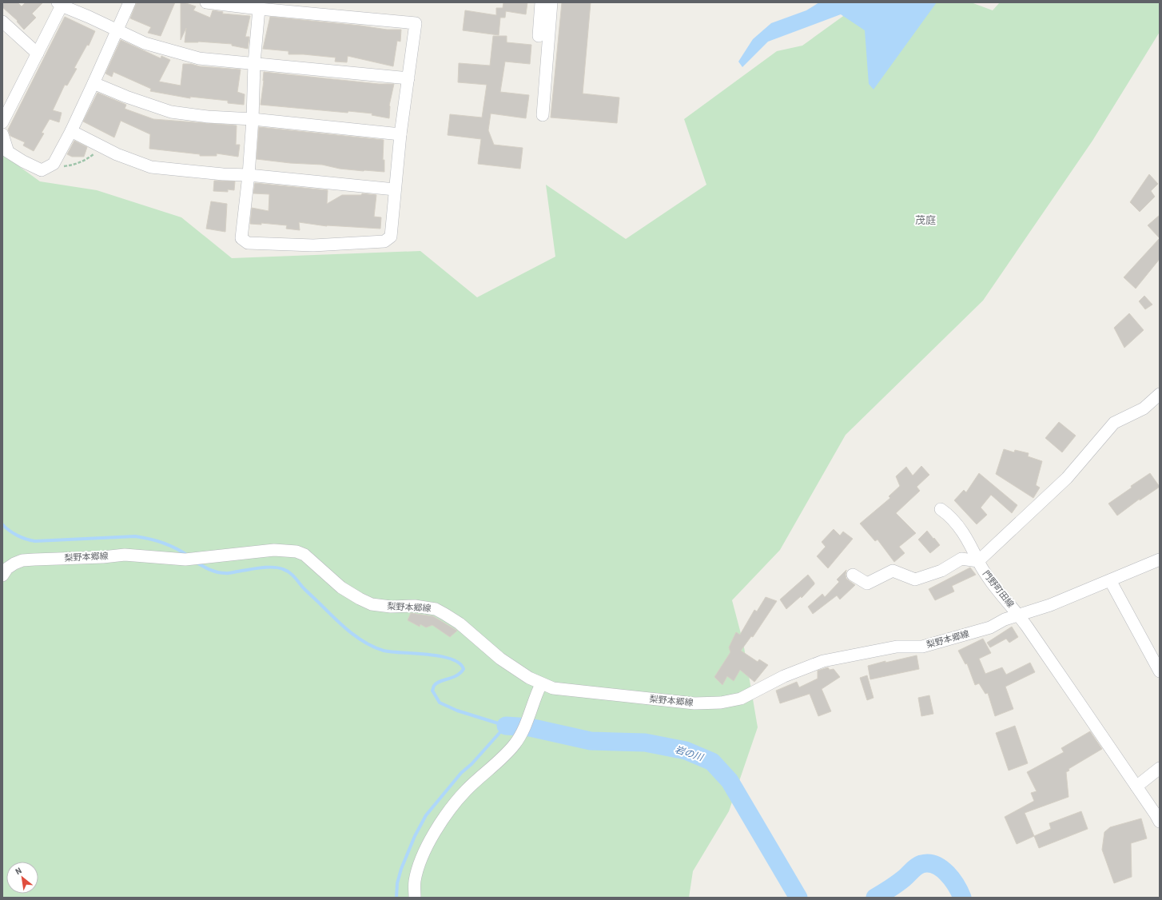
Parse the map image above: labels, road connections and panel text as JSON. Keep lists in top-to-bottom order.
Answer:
{
  "streets": {
    "street": ["梨野本郷線", "門野町田線"]
  },
  "crossings": [
    ["梨野本郷線", "門野町田線"]
  ],
  "districts": ["茂庭"],
  "water": ["岩の川"],
  "north": "top left"
}
